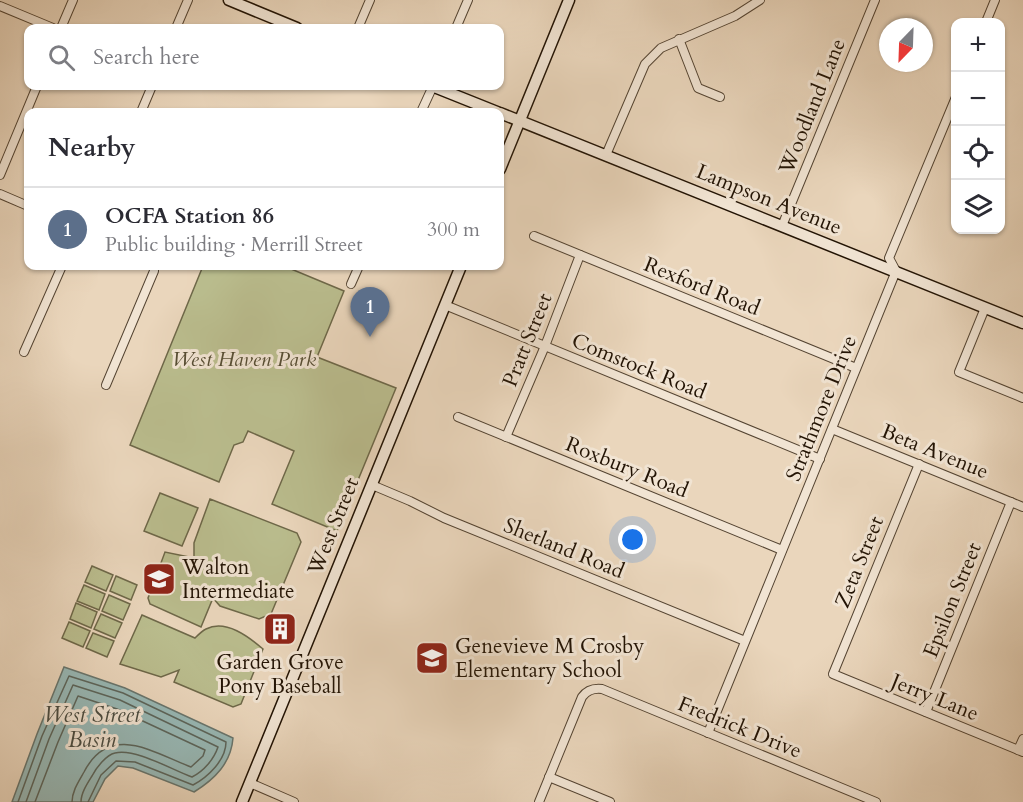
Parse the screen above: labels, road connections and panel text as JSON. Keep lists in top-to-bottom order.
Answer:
{
  "streets": {
    "main road": ["Lampson Avenue", "West Street"],
    "street": [
      "Woodland Lane",
      "Rexford Road",
      "Pratt Street",
      "Comstock Road",
      "Strathmore Drive",
      "Beta Avenue",
      "Roxbury Road",
      "Shetland Road",
      "Zeta Street",
      "Epsilon Street",
      "Jerry Lane",
      "Fredrick Drive"
    ]
  },
  "crossings": [
    ["Woodland Lane", "Lampson Avenue"],
    ["Lampson Avenue", "Strathmore Drive"],
    ["Rexford Road", "Pratt Street"],
    ["Rexford Road", "Strathmore Drive"],
    ["Pratt Street", "Comstock Road"],
    ["Pratt Street", "Roxbury Road"],
    ["Comstock Road", "Strathmore Drive"],
    ["Comstock Road", "West Street"],
    ["Strathmore Drive", "Beta Avenue"],
    ["Strathmore Drive", "Roxbury Road"],
    ["Strathmore Drive", "Shetland Road"],
    ["Strathmore Drive", "Fredrick Drive"],
    ["Beta Avenue", "Zeta Street"],
    ["Beta Avenue", "Epsilon Street"],
    ["West Street", "Shetland Road"],
    ["Zeta Street", "Jerry Lane"],
    ["Epsilon Street", "Jerry Lane"]
  ],
  "water": ["West Street Basin"],
  "parks": ["West Haven Park"],
  "places": {
    "school or university": ["Walton Intermediate", "Genevieve M Crosby Elementary School"],
    "building": ["Garden Grove Pony Baseball"]
  },
  "north": "bottom left",
  "page": {
    "map_buttons": ["+", "−"],
    "search": "Search here",
    "heading": "Nearby",
    "list": [
      {
        "mark": "1",
        "name": "OCFA Station 86",
        "note": "Public building · Merrill Street",
        "value": "300 m"
      }
    ],
    "pins": "1"
  }
}
